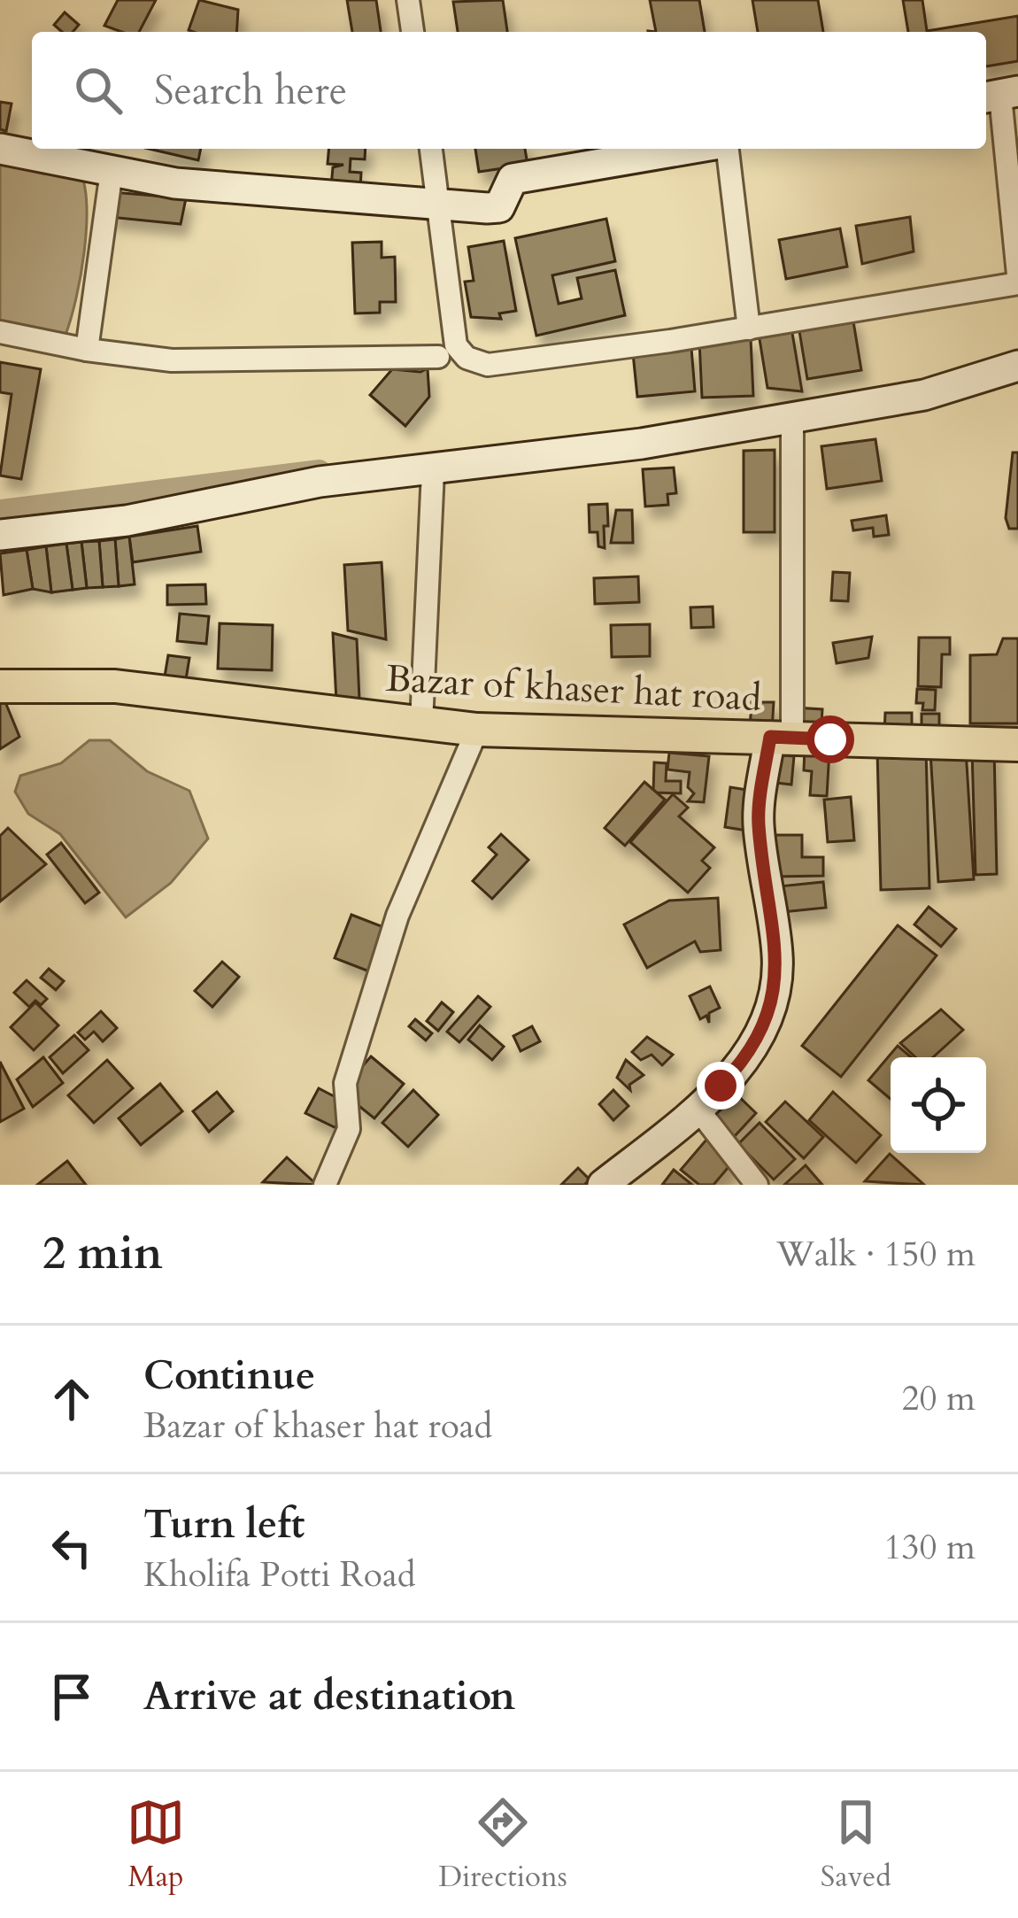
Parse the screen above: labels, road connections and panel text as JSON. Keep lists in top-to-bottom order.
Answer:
{
  "streets": {
    "main road": ["Bazar of khaser hat road"]
  },
  "page": {
    "search": "Search here",
    "heading": ["2 min", "Walk · 150 m"],
    "list": [
      ["Continue", "Bazar of khaser hat road", "20 m"],
      ["Turn left", "Kholifa Potti Road", "130 m"],
      "Arrive at destination"
    ],
    "nav": ["Map", "Directions", "Saved"]
  }
}
